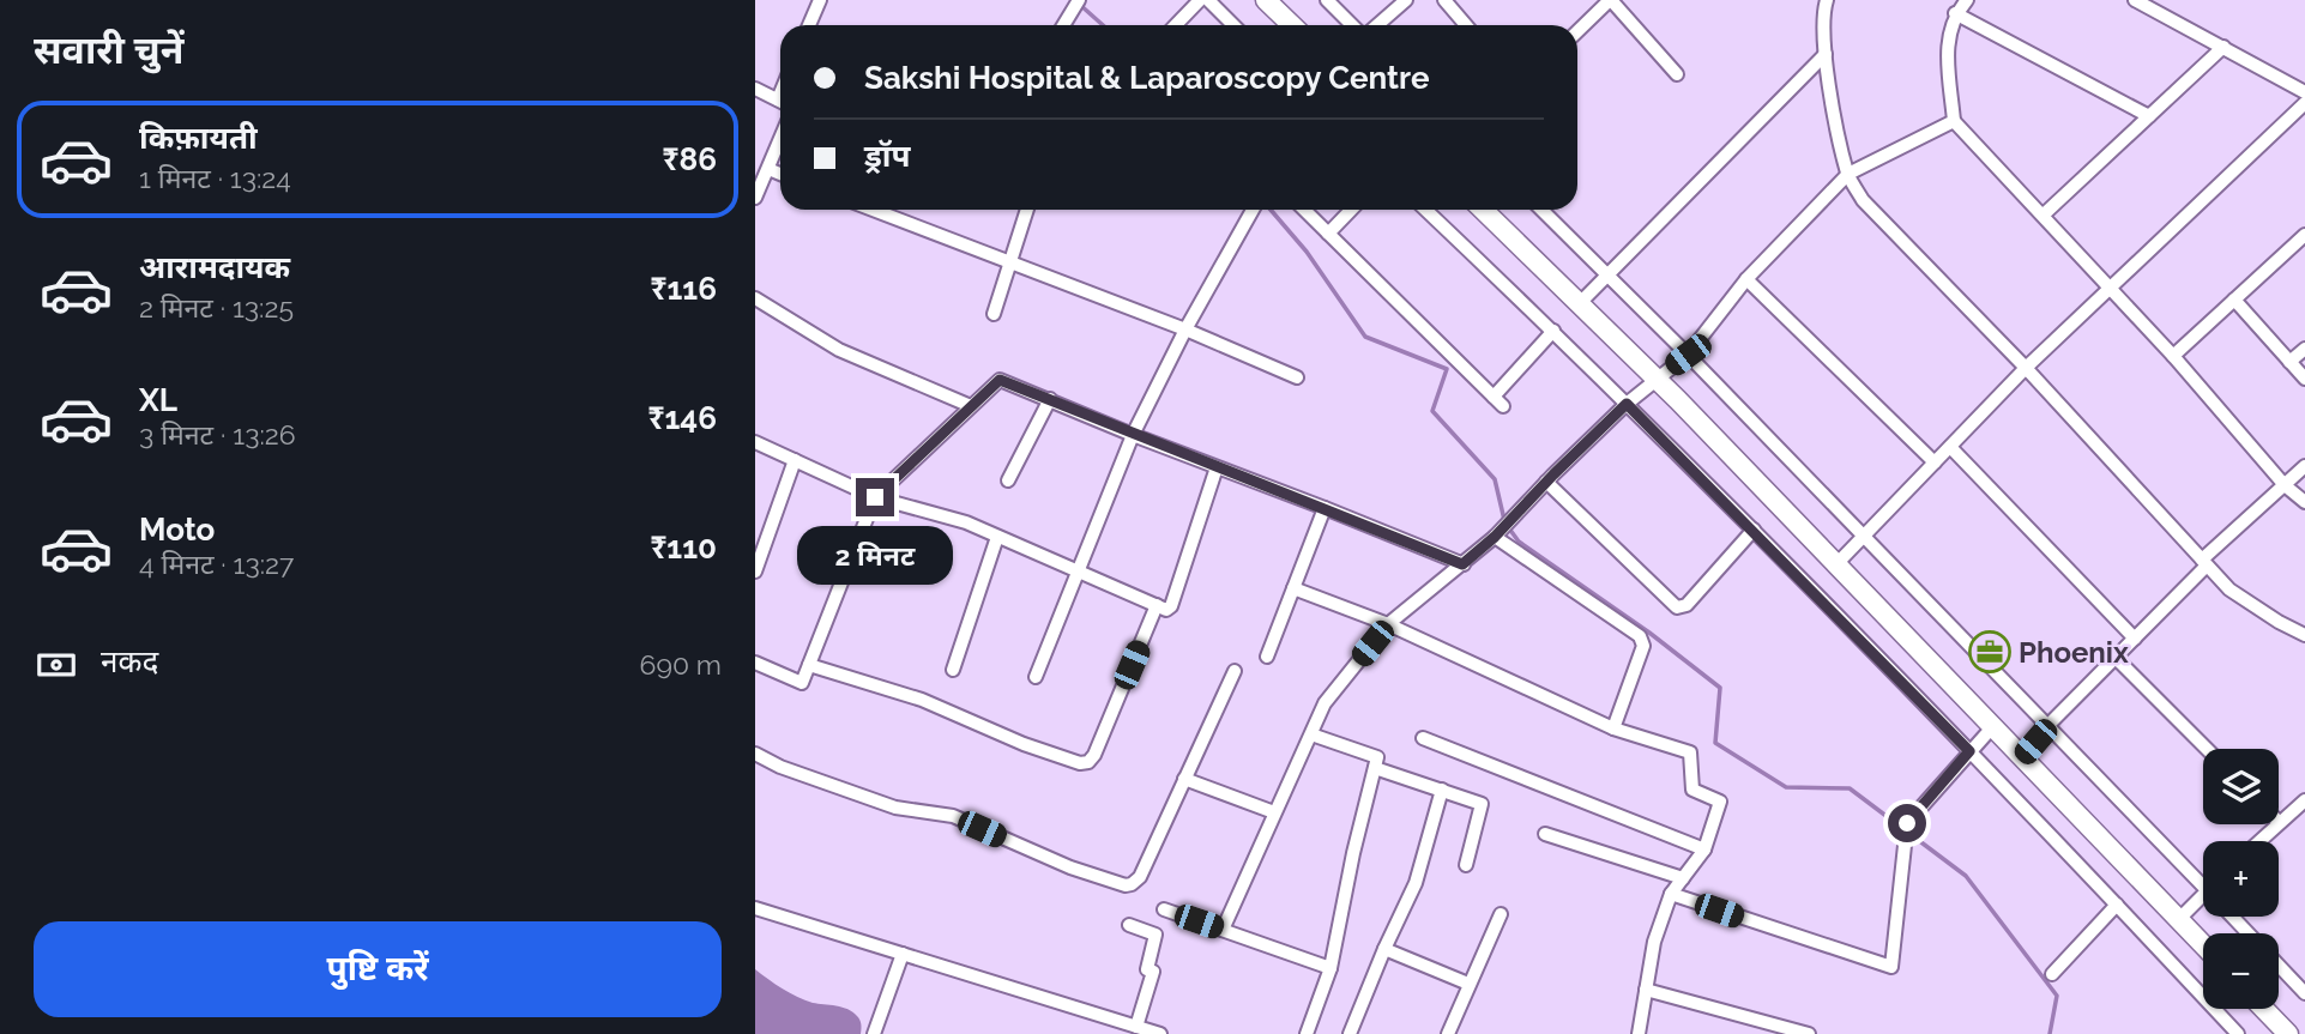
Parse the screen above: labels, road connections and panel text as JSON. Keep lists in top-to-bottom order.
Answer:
{
  "places": {
    "office": ["Phoenix"]
  },
  "page": {
    "heading": "सवारी चुनें",
    "banner": ["Sakshi Hospital & Laparoscopy Centre", "ड्रॉप"],
    "list": [
      {
        "name": "किफ़ायती",
        "note": "1 मिनट · 13:24",
        "value": "₹86"
      },
      {
        "name": "आरामदायक",
        "note": "2 मिनट · 13:25",
        "value": "₹116"
      },
      {
        "name": "XL",
        "note": "3 मिनट · 13:26",
        "value": "₹146"
      },
      {
        "name": "Moto",
        "note": "4 मिनट · 13:27",
        "value": "₹110"
      }
    ],
    "bubble": "2 मिनट",
    "pay": ["नकद", "690 m"],
    "map_buttons": ["+", "−"],
    "buttons": "पुष्टि करें"
  }
}
